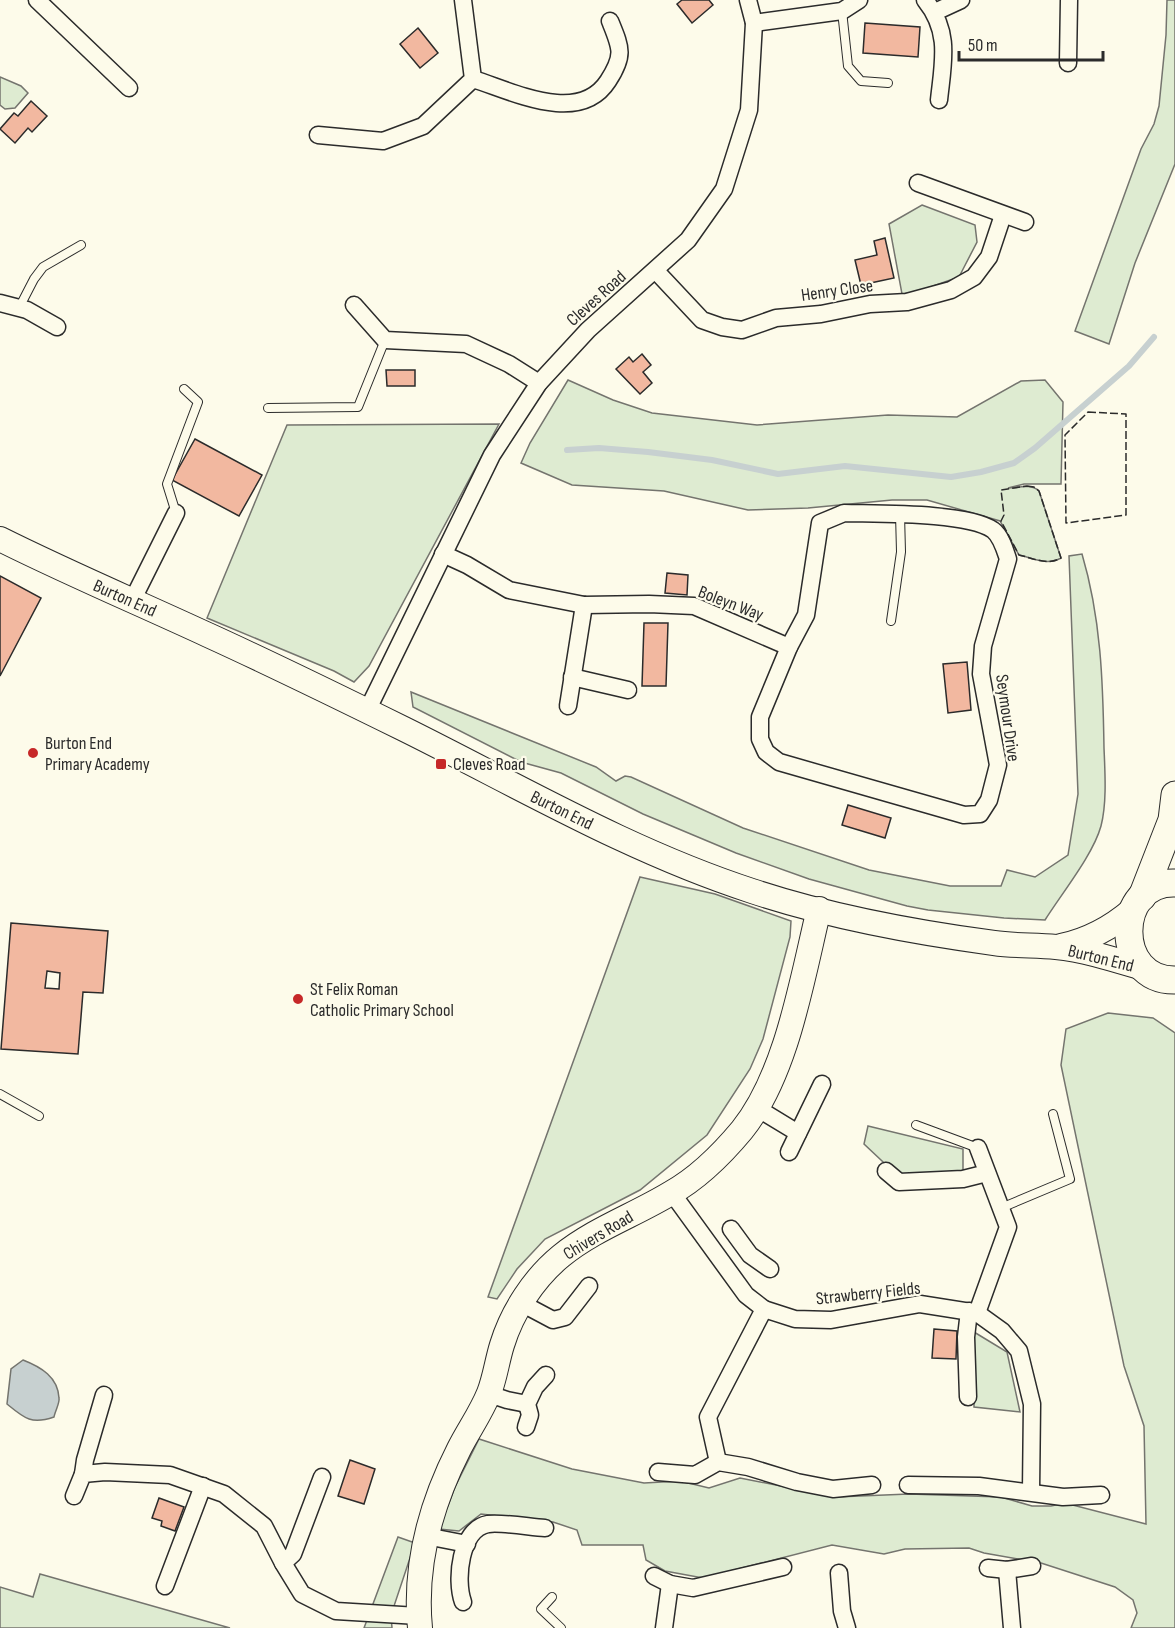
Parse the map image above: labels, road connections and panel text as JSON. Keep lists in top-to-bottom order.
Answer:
{
  "streets": {
    "street": [
      "Henry Close",
      "Cleves Road",
      "Burton End",
      "Boleyn Way",
      "Seymour Drive",
      "Chivers Road",
      "Strawberry Fields"
    ]
  },
  "crossings": [
    ["Henry Close", "Cleves Road"],
    ["Cleves Road", "Burton End"],
    ["Cleves Road", "Boleyn Way"],
    ["Burton End", "Chivers Road"],
    ["Boleyn Way", "Seymour Drive"],
    ["Chivers Road", "Strawberry Fields"]
  ],
  "places": {
    "other": ["Burton End Primary Academy", "St Felix Roman Catholic Primary School"],
    "transit": ["Cleves Road"]
  },
  "scale_bar": "50 m"
}
